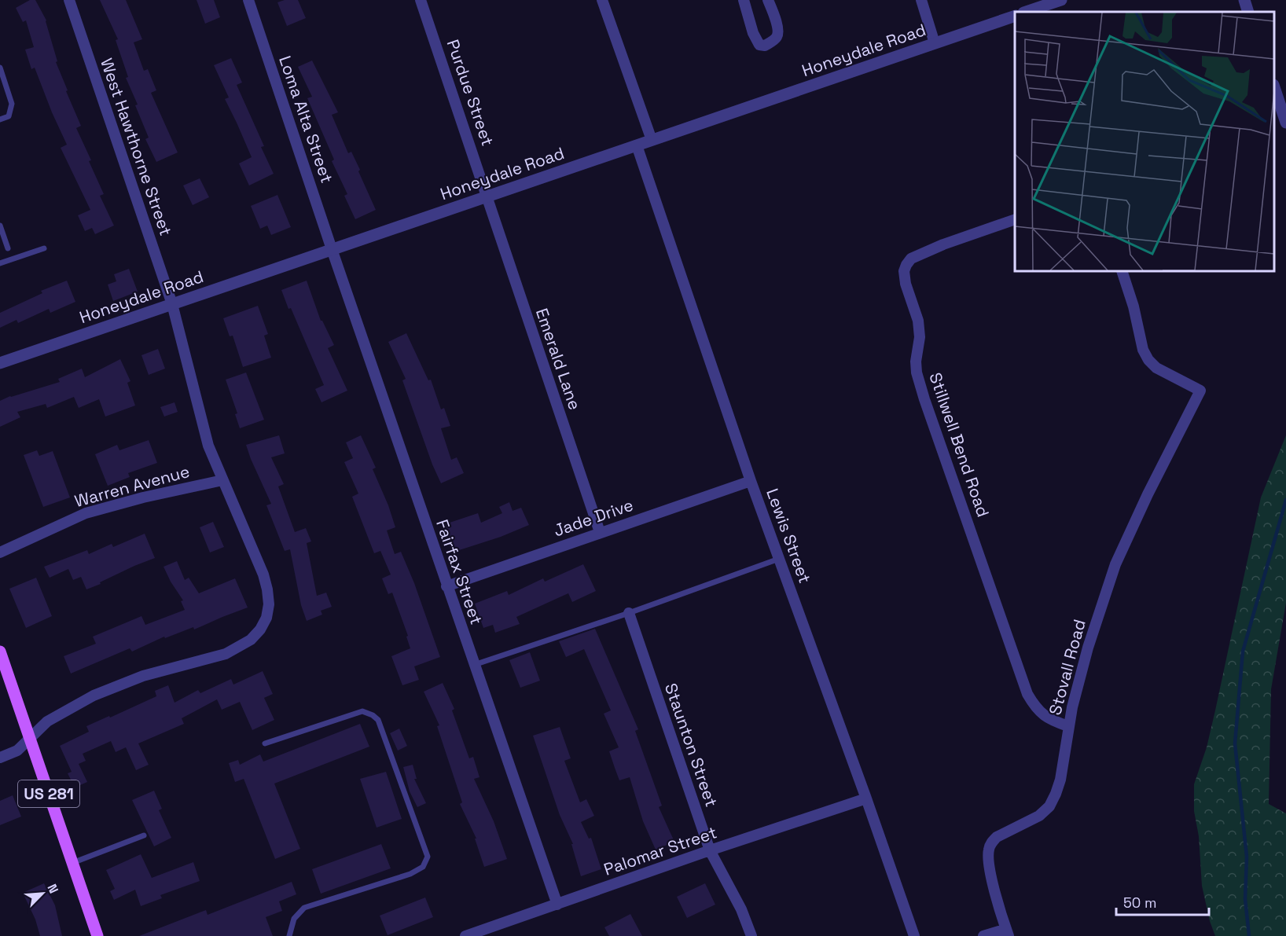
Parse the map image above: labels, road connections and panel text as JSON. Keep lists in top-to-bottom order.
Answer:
{
  "streets": {
    "main road": ["US 281"],
    "street": [
      "Honeydale Road",
      "Purdue Street",
      "Loma Alta Street",
      "West Hawthorne Street",
      "Emerald Lane",
      "Stillwell Bend Road",
      "Warren Avenue",
      "Jade Drive",
      "Lewis Street",
      "Fairfax Street",
      "Stovall Road",
      "Staunton Street",
      "Palomar Street"
    ]
  },
  "crossings": [
    ["Honeydale Road", "Purdue Street"],
    ["Honeydale Road", "Loma Alta Street"],
    ["Honeydale Road", "West Hawthorne Street"],
    ["Honeydale Road", "Emerald Lane"],
    ["Honeydale Road", "Lewis Street"],
    ["Honeydale Road", "Fairfax Street"],
    ["Purdue Street", "Emerald Lane"],
    ["Loma Alta Street", "Fairfax Street"],
    ["West Hawthorne Street", "Warren Avenue"],
    ["West Hawthorne Street", "US 281"],
    ["Emerald Lane", "Jade Drive"],
    ["Stillwell Bend Road", "Stovall Road"],
    ["Jade Drive", "Lewis Street"],
    ["Jade Drive", "Fairfax Street"],
    ["Lewis Street", "Palomar Street"],
    ["Fairfax Street", "Palomar Street"],
    ["Staunton Street", "Palomar Street"]
  ],
  "scale_bar": "50 m",
  "north": "top right"
}
